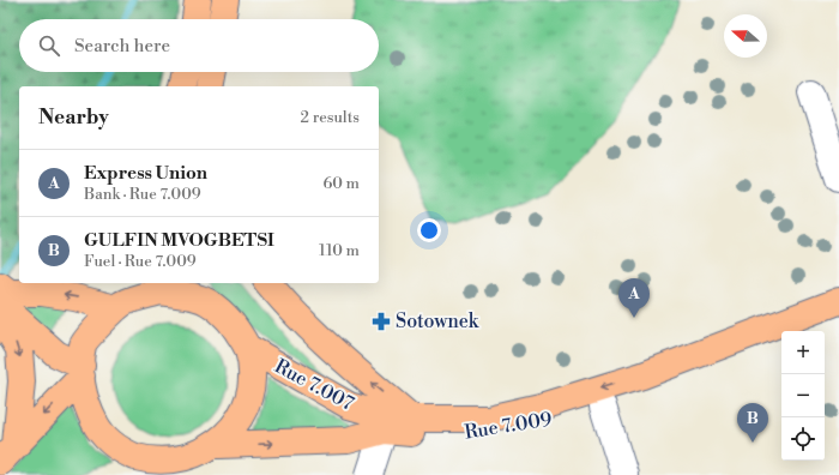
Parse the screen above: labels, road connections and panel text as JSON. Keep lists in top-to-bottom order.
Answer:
{
  "streets": {
    "main road": ["Rue 7.007", "Rue 7.009"]
  },
  "crossings": [
    ["Rue 7.007", "Rue 7.009"]
  ],
  "places": {
    "pharmacy": ["Sotownek"]
  },
  "north": "left",
  "page": {
    "search": "Search here",
    "heading": ["Nearby", "2 results"],
    "list": [
      {
        "mark": "A",
        "name": "Express Union",
        "note": "Bank · Rue 7.009",
        "value": "60 m"
      },
      {
        "mark": "B",
        "name": "GULFIN MVOGBETSI",
        "note": "Fuel · Rue 7.009",
        "value": "110 m"
      }
    ],
    "pins": ["A", "B"],
    "map_buttons": ["+", "−"]
  }
}
